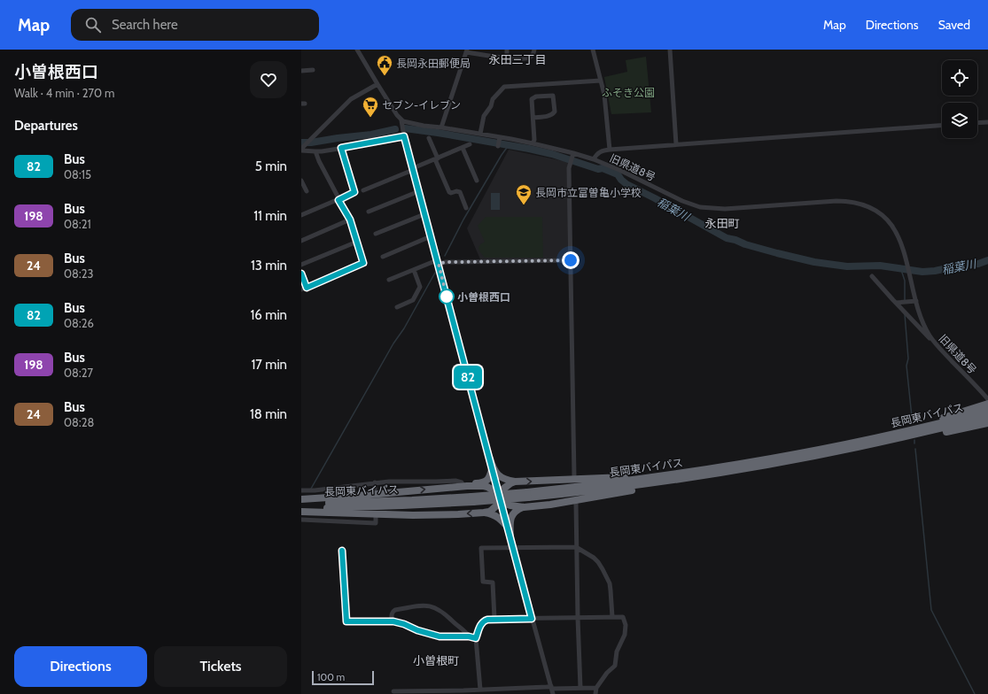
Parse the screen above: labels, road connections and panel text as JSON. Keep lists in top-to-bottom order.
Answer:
{
  "streets": {
    "highway": ["長岡東バイパス"],
    "street": ["旧県道8号"]
  },
  "districts": ["永田三丁目", "永田町", "小曽根町"],
  "water": ["稲葉川"],
  "parks": ["ふそき公園"],
  "places": {
    "public building": ["長岡永田郵便局"],
    "supermarket": ["セブン-イレブン"],
    "school or university": ["長岡市立富曽亀小学校"],
    "other": ["小曽根西口"]
  },
  "lines": ["bus line 82"],
  "scale_bar": "100 m",
  "page": {
    "header": "Map",
    "search": "Search here",
    "nav": ["Map", "Directions", "Saved"],
    "heading": [
      ["小曽根西口", "Walk · 4 min · 270 m"],
      "Departures"
    ],
    "on_map": "82",
    "list": [
      {
        "mark": "82",
        "name": "Bus",
        "note": "08:15",
        "value": "5 min"
      },
      {
        "mark": "198",
        "name": "Bus",
        "note": "08:21",
        "value": "11 min"
      },
      {
        "mark": "24",
        "name": "Bus",
        "note": "08:23",
        "value": "13 min"
      },
      {
        "mark": "82",
        "name": "Bus",
        "note": "08:26",
        "value": "16 min"
      },
      {
        "mark": "198",
        "name": "Bus",
        "note": "08:27",
        "value": "17 min"
      },
      {
        "mark": "24",
        "name": "Bus",
        "note": "08:28",
        "value": "18 min"
      }
    ],
    "buttons": ["Directions", "Tickets"],
    "scale": "100 m"
  }
}
